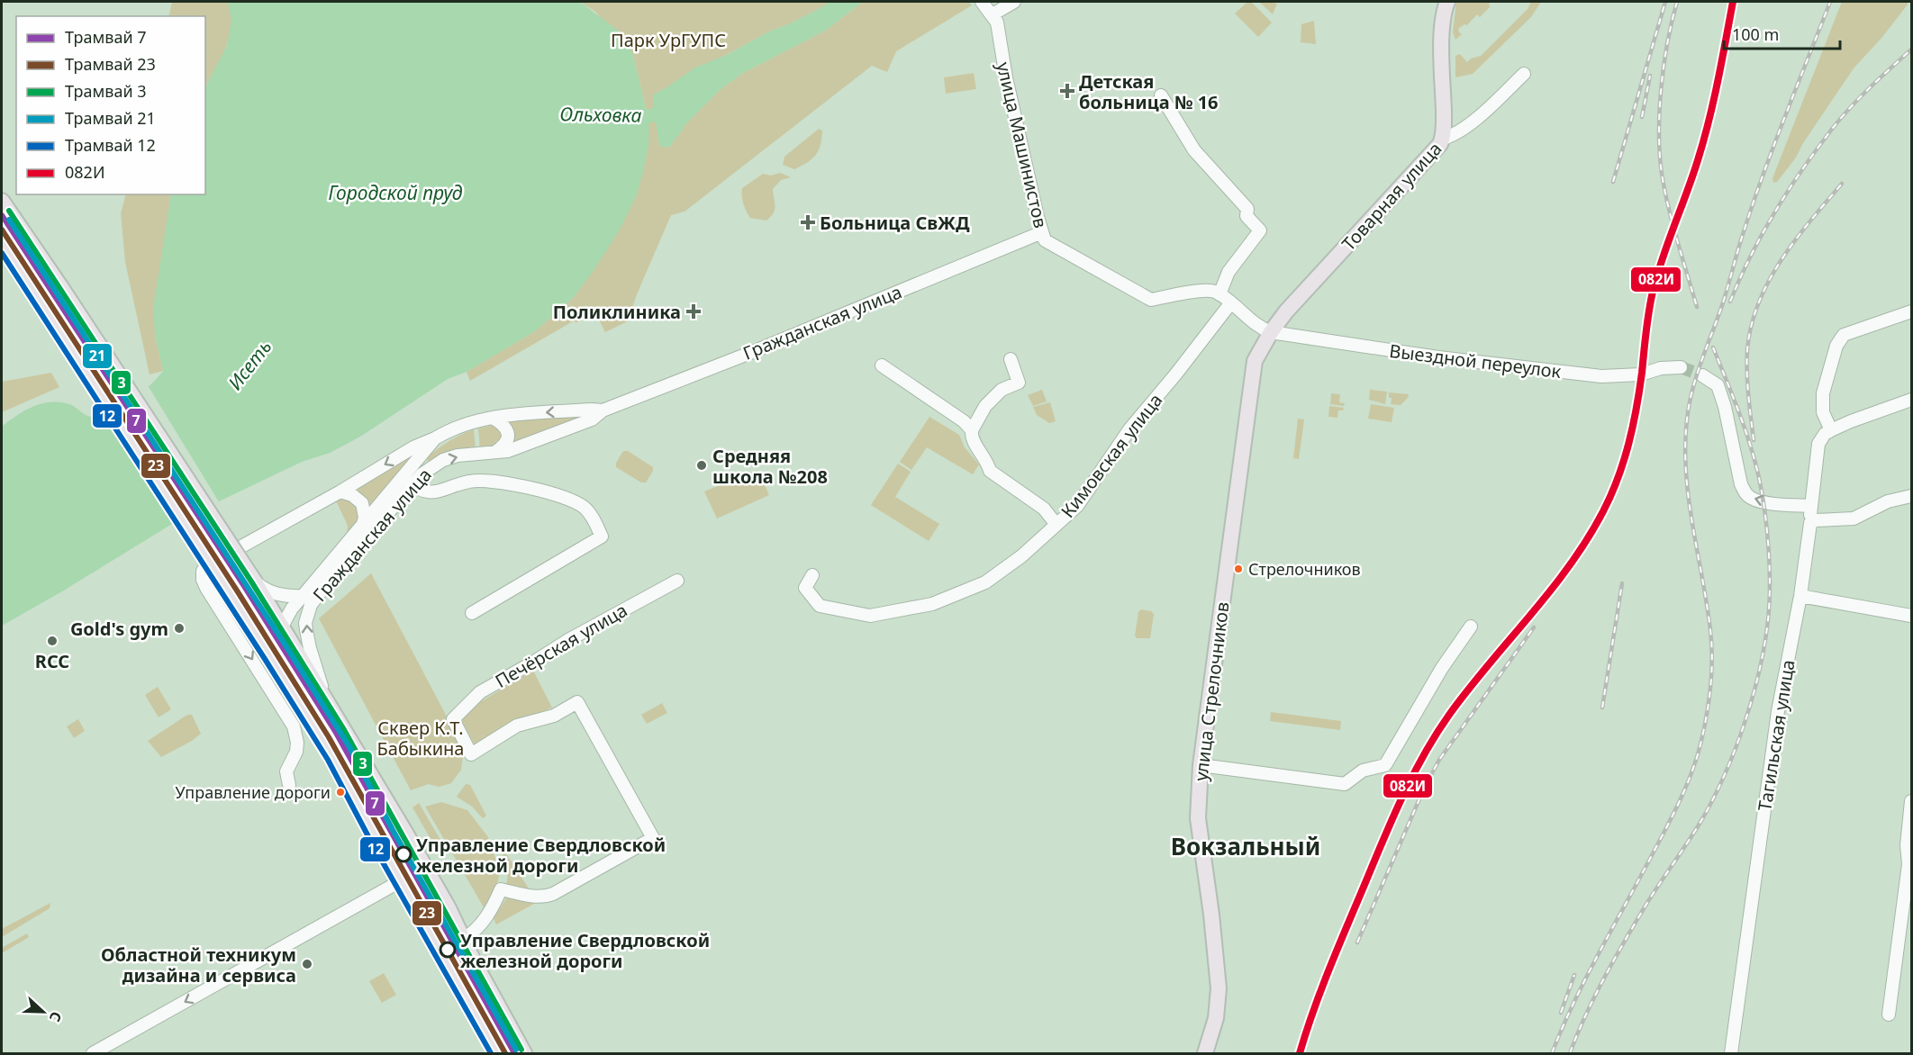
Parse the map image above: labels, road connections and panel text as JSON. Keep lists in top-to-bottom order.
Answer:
{
  "streets": {
    "main road": ["Товарная улица", "Гражданская улица", "улица Стрелочников"],
    "street": [
      "улица Машинистов",
      "Выездной переулок",
      "Кимовская улица",
      "Печёрская улица",
      "Тагильская улица"
    ]
  },
  "crossings": [
    ["улица Машинистов", "Гражданская улица"],
    ["Товарная улица", "Выездной переулок"],
    ["Товарная улица", "улица Стрелочников"],
    ["Выездной переулок", "улица Стрелочников"]
  ],
  "districts": ["Вокзальный"],
  "water": ["Ольховка", "Городской пруд", "Исеть"],
  "parks": ["Парк УрГУПС", "Сквер К.Т. Бабыкина"],
  "places": {
    "health": ["Детская больница № 16", "Больница СвЖД", "Поликлиника"],
    "other": [
      "Средняя школа №208",
      "Стрелочников",
      "Gold's gym",
      "RCC",
      "Управление дороги",
      "Управление Свердловской железной дороги",
      "Управление Cвердловской железной дороги",
      "Областной техникум дизайна и сервиса"
    ]
  },
  "lines": [
    "transit line 082И",
    "tram line 3",
    "tram line 7",
    "tram line 21",
    "tram line 23",
    "tram line 12"
  ],
  "legend": [
    "Трамвай 7",
    "Трамвай 23",
    "Трамвай 3",
    "Трамвай 21",
    "Трамвай 12",
    "082И"
  ],
  "scale_bar": "100 m",
  "north": "right"
}
